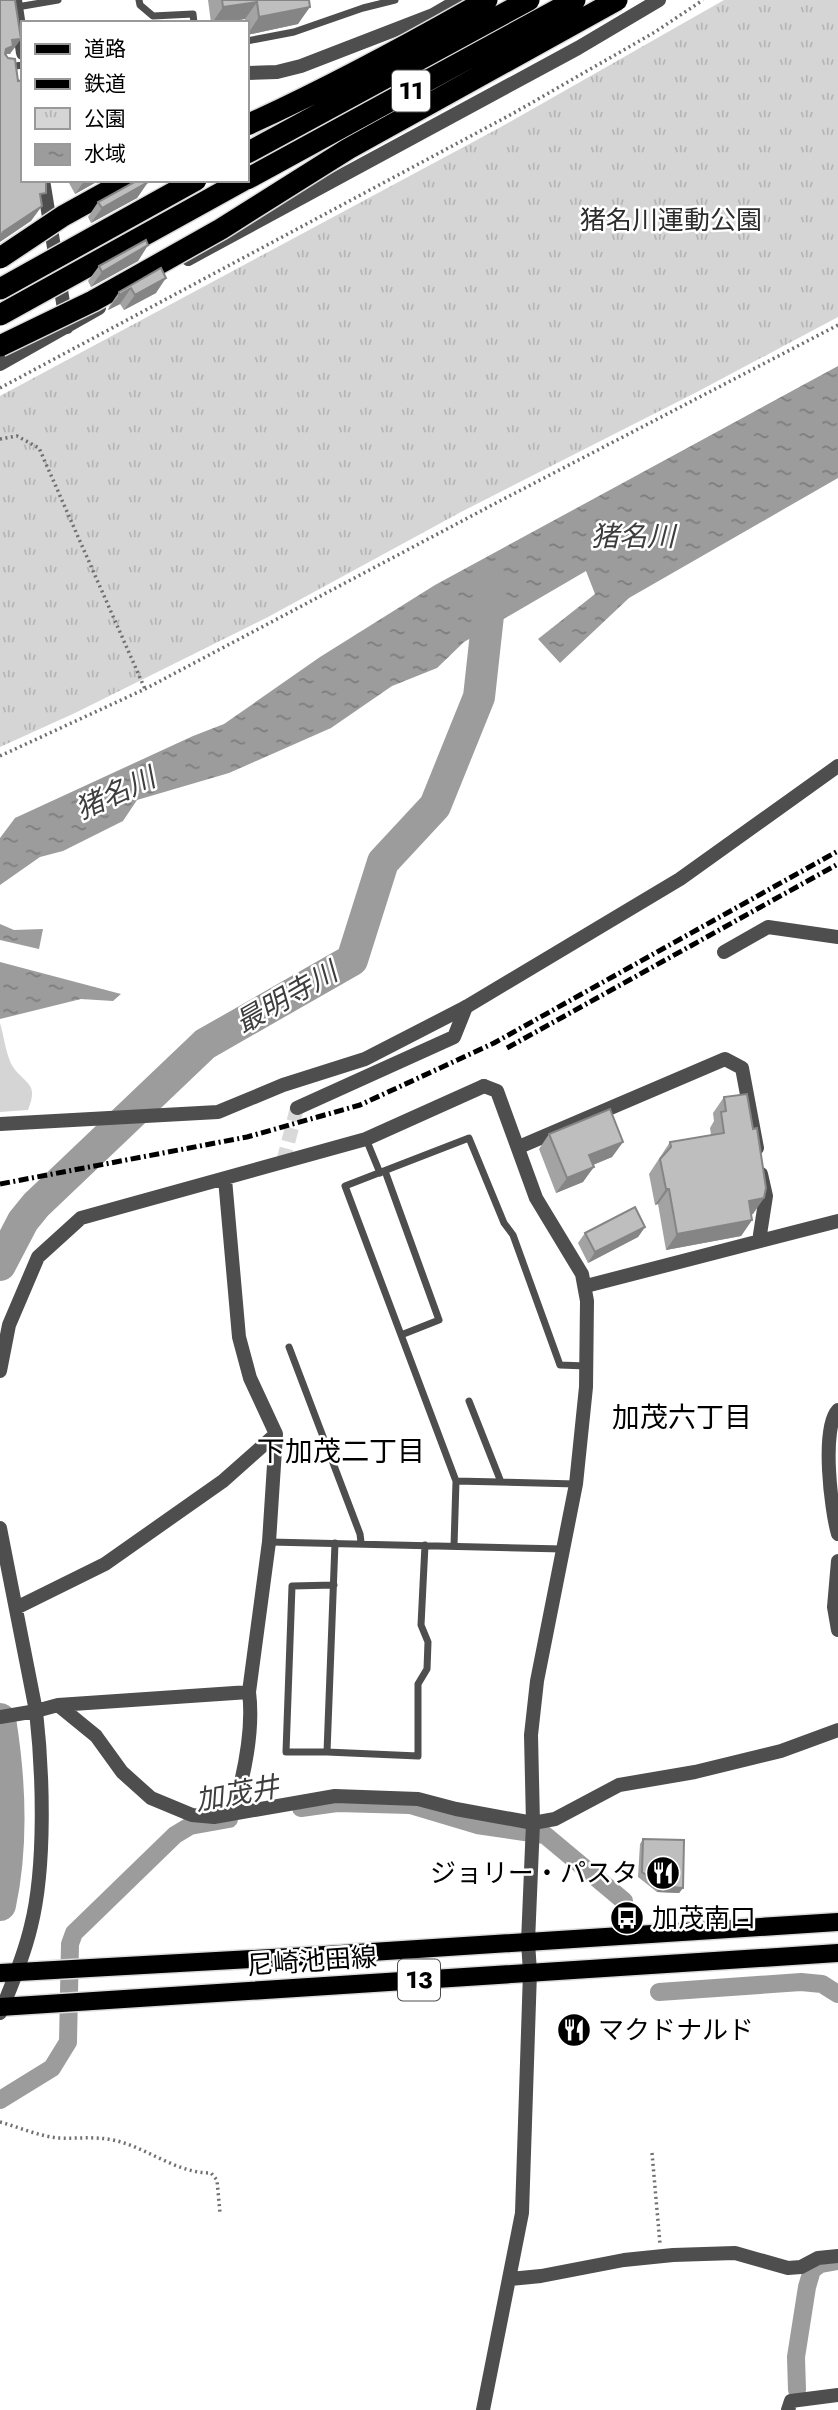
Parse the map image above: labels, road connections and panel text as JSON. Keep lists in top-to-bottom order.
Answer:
{
  "streets": {
    "highway": ["11"],
    "main road": ["尼崎池田線", "13"]
  },
  "districts": ["加茂六丁目", "下加茂二丁目"],
  "water": ["猪名川", "最明寺川", "加茂井"],
  "parks": ["猪名川運動公園"],
  "places": {
    "restaurant": ["ジョリー・パスタ", "マクドナルド"],
    "bus stop": ["加茂南口"]
  },
  "legend": [
    "道路",
    "鉄道",
    "公園",
    "水域"
  ]
}
